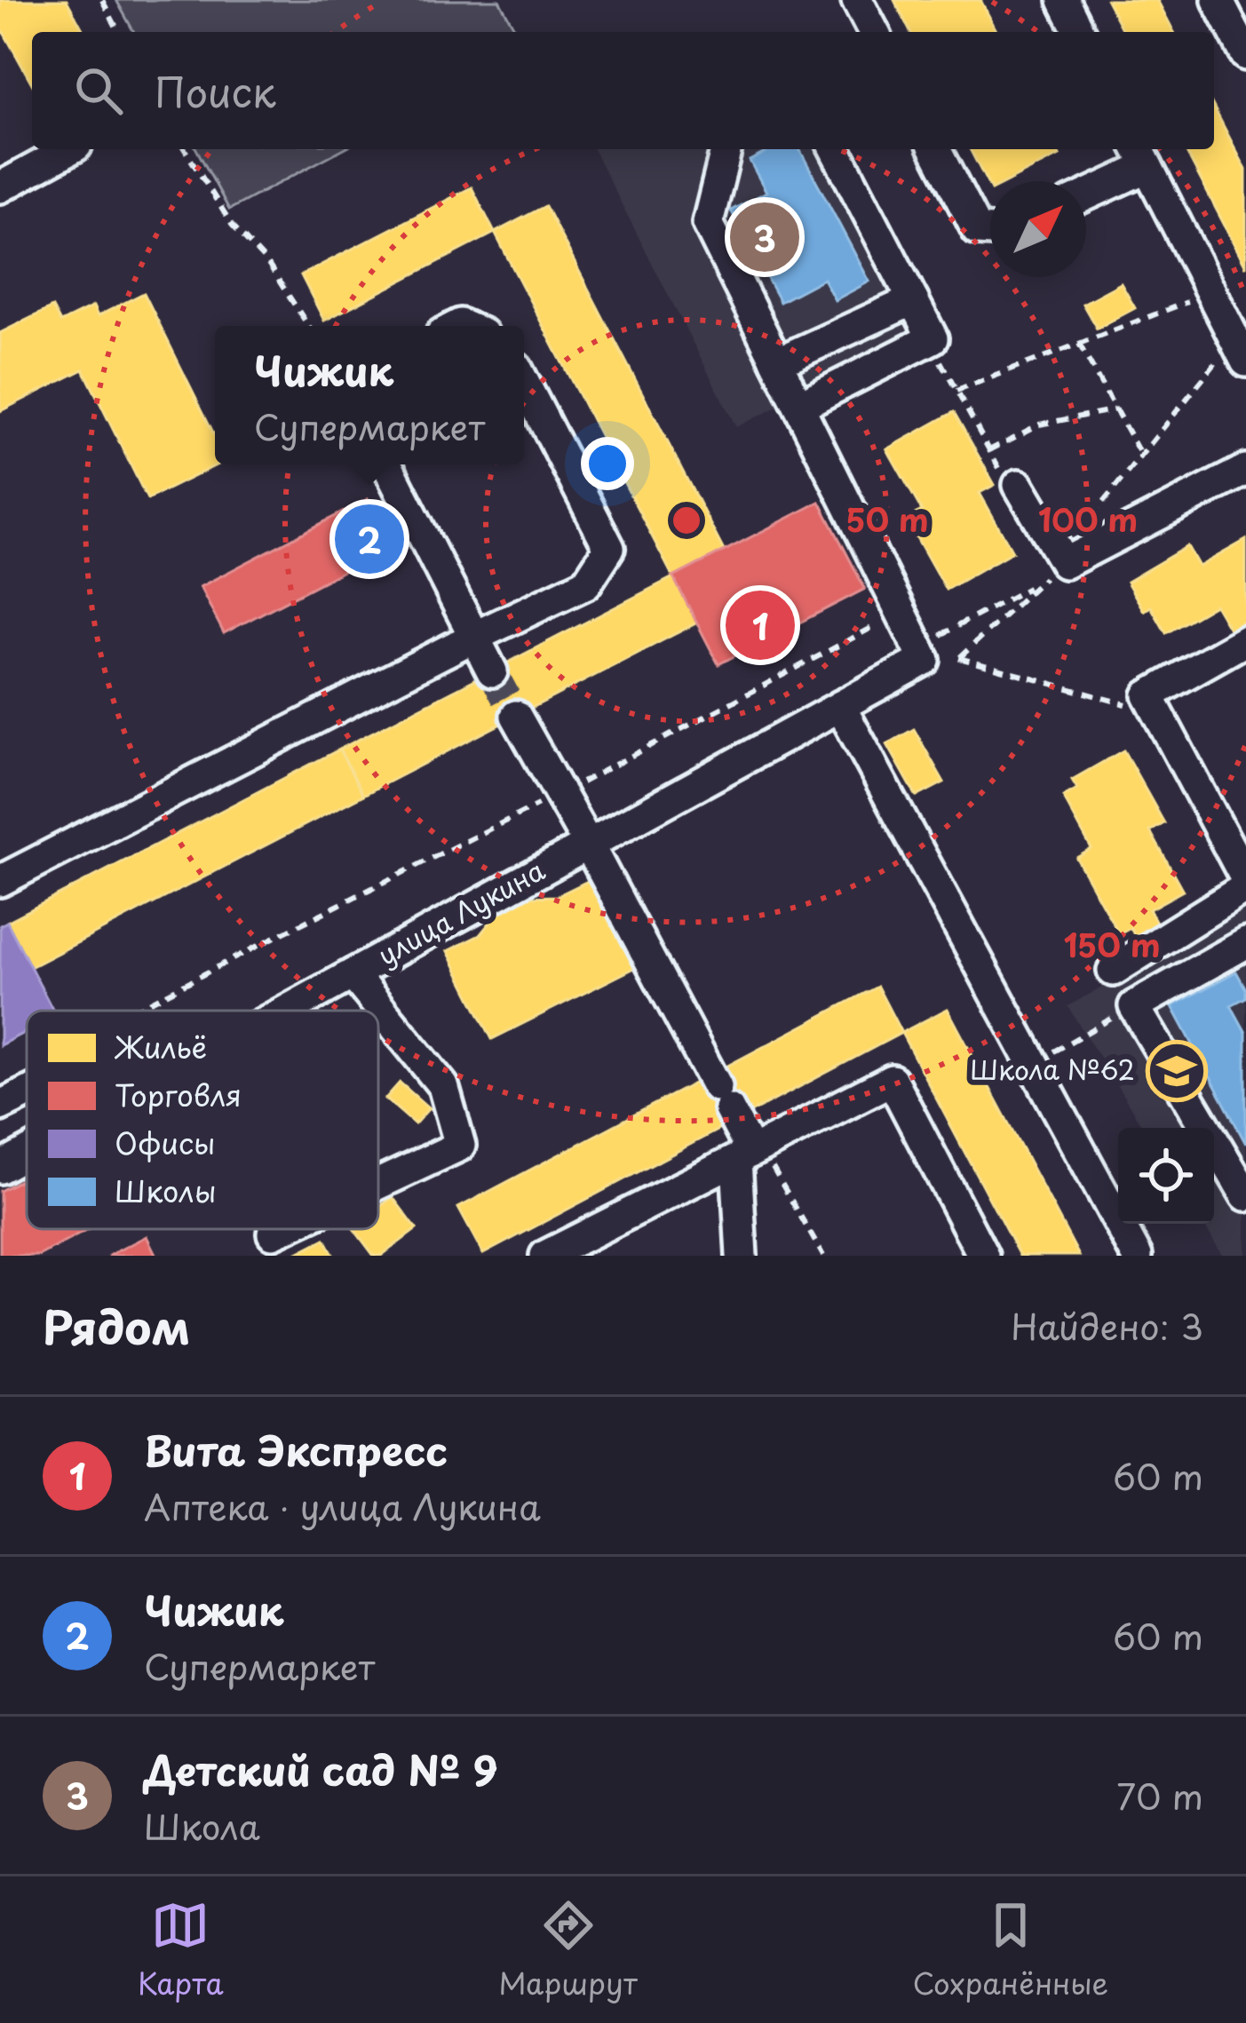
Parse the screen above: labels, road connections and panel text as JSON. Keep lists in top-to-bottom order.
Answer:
{
  "streets": {
    "street": ["улица Лукина"]
  },
  "places": {
    "school or university": ["Школа №62"]
  },
  "legend": [
    "Жильё",
    "Торговля",
    "Офисы",
    "Школы"
  ],
  "north": "top right",
  "page": {
    "search": "Поиск",
    "pins": ["3", "2", "1"],
    "popup": ["Чижик", "Супермаркет"],
    "heading": ["Рядом", "Найдено: 3"],
    "list": [
      {
        "mark": "1",
        "name": "Вита Экспресс",
        "note": "Аптека · улица Лукина",
        "value": "60 m"
      },
      {
        "mark": "2",
        "name": "Чижик",
        "note": "Супермаркет",
        "value": "60 m"
      },
      {
        "mark": "3",
        "name": "Детский сад № 9",
        "note": "Школа",
        "value": "70 m"
      }
    ],
    "nav": ["Карта", "Маршрут", "Сохранённые"]
  },
  "rings": ["50 m", "100 m", "150 m"]
}
